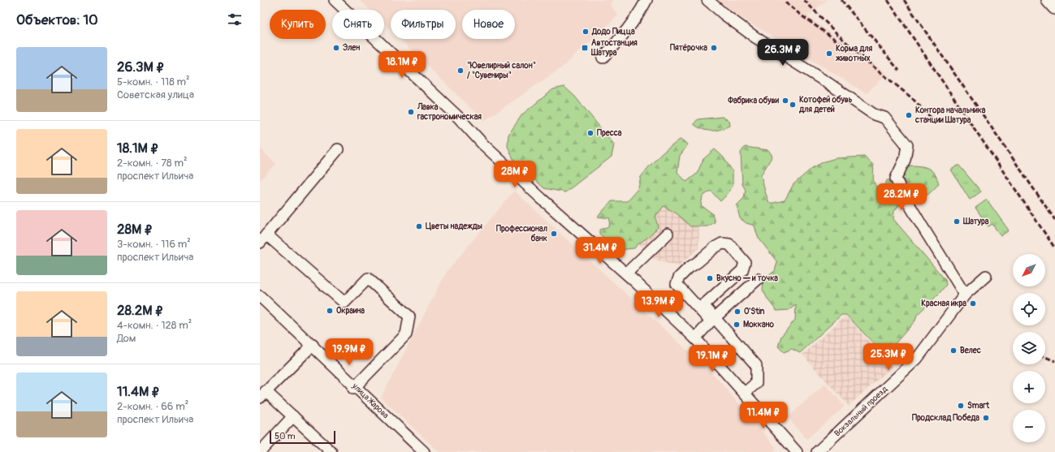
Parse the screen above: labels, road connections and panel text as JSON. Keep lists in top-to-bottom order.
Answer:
{
  "streets": {
    "street": ["улица Жарова", "Вокзальный проезд"]
  },
  "places": {
    "other": [
      "Додо Пицца",
      "Элен",
      "Пятёрочка",
      "Корма для животных",
      "\"Ювелирный салон\" / \"Сувениры\"",
      "Фабрика обуви",
      "Котофей обувь для детей",
      "Лавка гастрономическая",
      "Контора начальника станции Шатура",
      "Пресса",
      "Шатура",
      "Цветы надежды",
      "Профессионал банк",
      "Вкусно — и точка",
      "Красная икра",
      "Окраина",
      "O'Stin",
      "Моккано",
      "Велес",
      "Smart",
      "Продсклад Победа"
    ],
    "transit": ["Автостанция Шатура"]
  },
  "scale_bar": "50 m",
  "north": "bottom left",
  "page": {
    "heading": "Объектов: 10",
    "chip": [
      "Купить",
      "Снять",
      "Фильтры",
      "Новое"
    ],
    "list": [
      {
        "name": "26.3M ₽",
        "note": "5-комн. · 118 m² · Советская улица"
      },
      {
        "name": "18.1M ₽",
        "note": "2-комн. · 78 m² · проспект Ильича"
      },
      {
        "name": "28M ₽",
        "note": "3-комн. · 116 m² · проспект Ильича"
      },
      {
        "name": "28.2M ₽",
        "note": "4-комн. · 128 m² · Дом"
      },
      {
        "name": "11.4M ₽",
        "note": "2-комн. · 66 m² · проспект Ильича"
      }
    ],
    "price": [
      "26.3M ₽",
      "18.1M ₽",
      "28M ₽",
      "28.2M ₽",
      "31.4M ₽",
      "13.9M ₽",
      "19.9M ₽",
      "25.3M ₽",
      "19.1M ₽",
      "11.4M ₽"
    ],
    "map_buttons": ["+", "−"],
    "scale": "50 m"
  }
}
